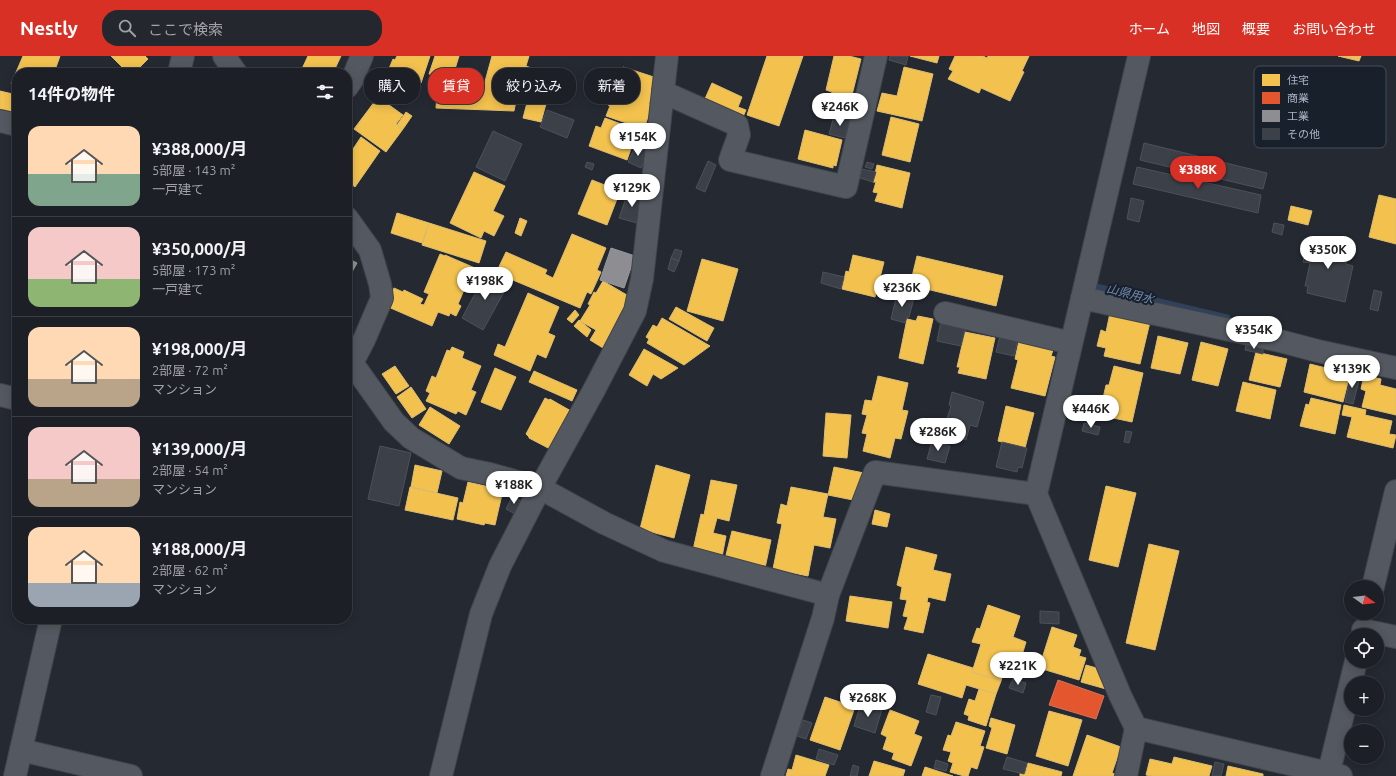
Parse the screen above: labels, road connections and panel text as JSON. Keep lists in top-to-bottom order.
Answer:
{
  "water": ["山県用水"],
  "legend": [
    "住宅",
    "商業",
    "工業",
    "その他"
  ],
  "north": "right",
  "page": {
    "header": "Nestly",
    "search": "ここで検索",
    "nav": [
      "ホーム",
      "地図",
      "概要",
      "お問い合わせ"
    ],
    "chip": [
      "購入",
      "賃貸",
      "絞り込み",
      "新着"
    ],
    "heading": "14件の物件",
    "price": [
      "¥246K",
      "¥154K",
      "¥388K",
      "¥129K",
      "¥350K",
      "¥198K",
      "¥236K",
      "¥354K",
      "¥139K",
      "¥446K",
      "¥286K",
      "¥188K",
      "¥221K",
      "¥268K"
    ],
    "list": [
      {
        "name": "¥388,000/月",
        "note": "5部屋 · 143 m² · 一戸建て"
      },
      {
        "name": "¥350,000/月",
        "note": "5部屋 · 173 m² · 一戸建て"
      },
      {
        "name": "¥198,000/月",
        "note": "2部屋 · 72 m² · マンション"
      },
      {
        "name": "¥139,000/月",
        "note": "2部屋 · 54 m² · マンション"
      },
      {
        "name": "¥188,000/月",
        "note": "2部屋 · 62 m² · マンション"
      }
    ],
    "map_buttons": ["+", "−"]
  }
}
